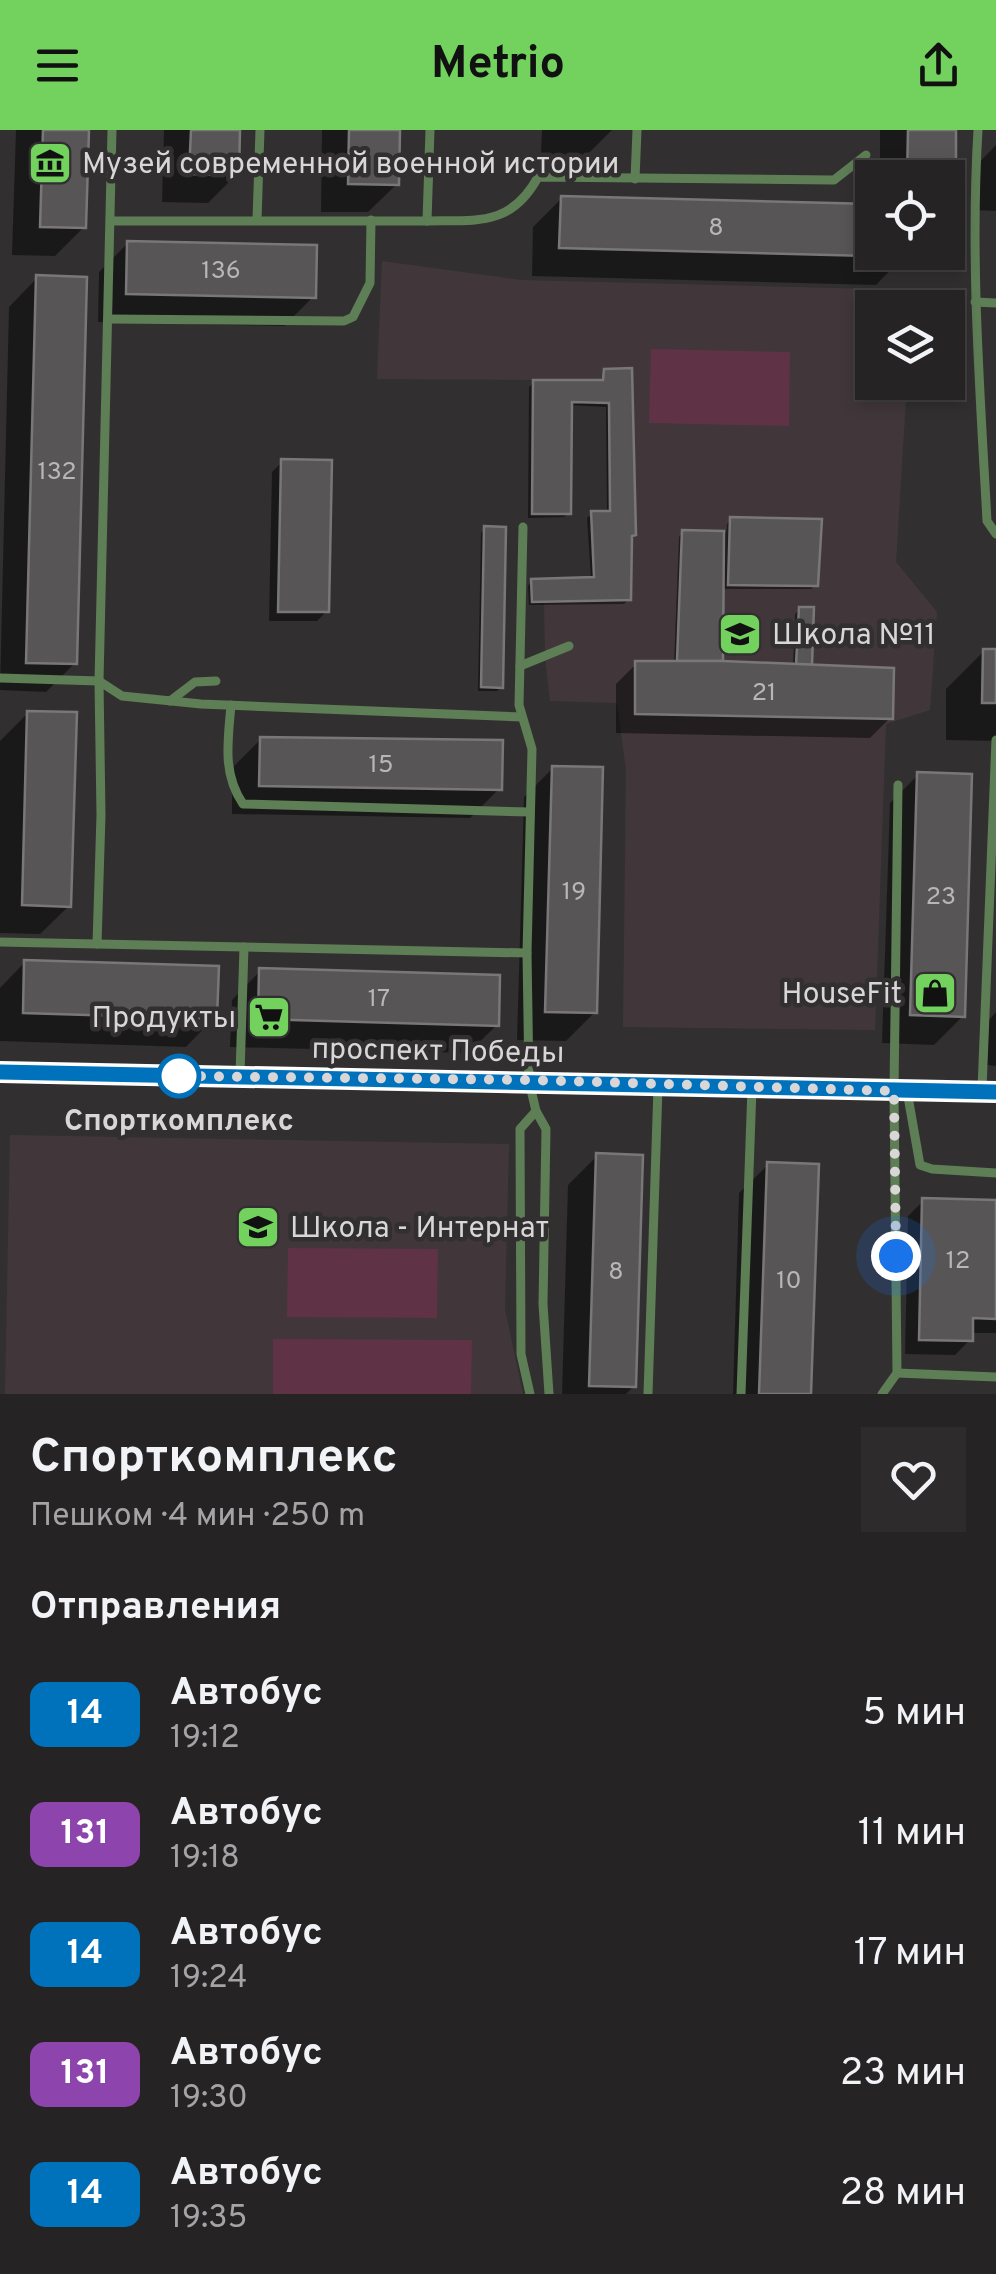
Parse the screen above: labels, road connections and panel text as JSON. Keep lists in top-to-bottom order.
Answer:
{
  "streets": {
    "street": ["проспект Победы"]
  },
  "places": {
    "museum": ["Музей современной военной истории"],
    "school or university": ["Школа №11", "Школа - Интернат"],
    "shop": ["HouseFit"],
    "supermarket": ["Продукты"],
    "other": ["Спорткомплекс"]
  },
  "lines": ["bus line 14"],
  "house_numbers": [
    "8",
    "136",
    "132",
    "21",
    "15",
    "19",
    "23",
    "17",
    "12",
    "8",
    "10"
  ],
  "page": {
    "header": "Metrio",
    "heading": [
      ["Спорткомплекс", "Пешком · 4 мин · 250 m"],
      "Отправления"
    ],
    "list": [
      {
        "mark": "14",
        "name": "Автобус",
        "note": "19:12",
        "value": "5 мин"
      },
      {
        "mark": "131",
        "name": "Автобус",
        "note": "19:18",
        "value": "11 мин"
      },
      {
        "mark": "14",
        "name": "Автобус",
        "note": "19:24",
        "value": "17 мин"
      },
      {
        "mark": "131",
        "name": "Автобус",
        "note": "19:30",
        "value": "23 мин"
      },
      {
        "mark": "14",
        "name": "Автобус",
        "note": "19:35",
        "value": "28 мин"
      }
    ]
  }
}
